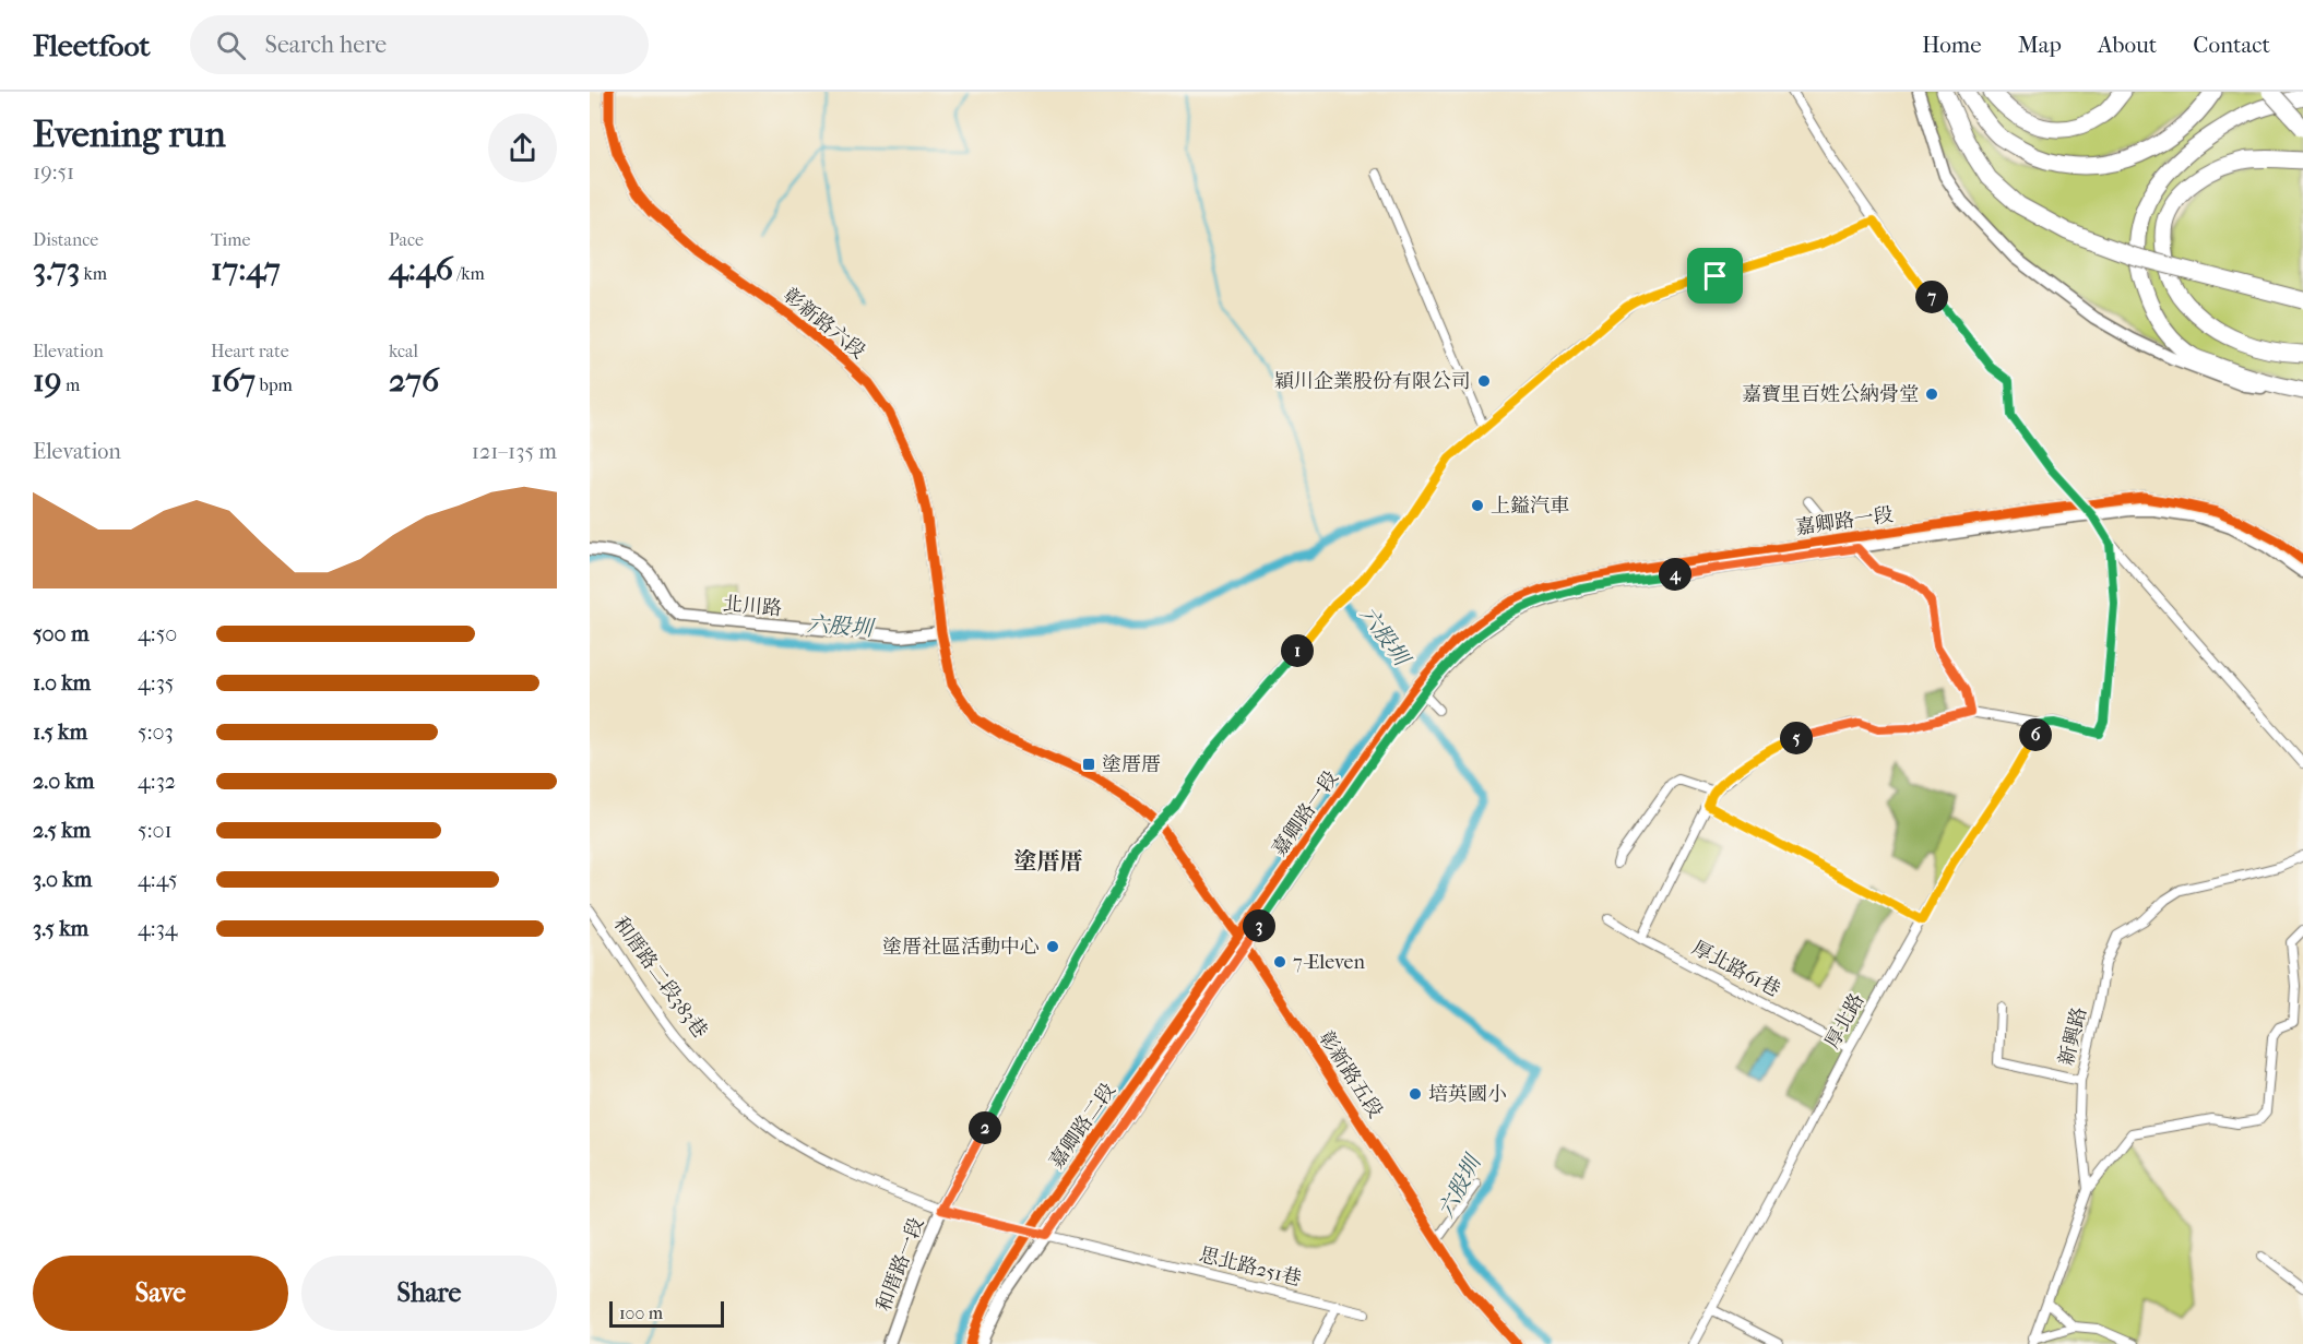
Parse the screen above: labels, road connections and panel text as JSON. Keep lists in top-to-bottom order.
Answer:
{
  "streets": {
    "street": [
      "彰新路六段",
      "嘉卿路一段",
      "北川路",
      "厚北路61巷",
      "和厝路二段383巷",
      "厚北路",
      "新興路",
      "彰新路五段",
      "嘉卿路二段",
      "和厝路一段",
      "思北路251巷"
    ]
  },
  "crossings": [
    ["彰新路六段", "北川路"],
    ["彰新路六段", "彰新路五段"],
    ["彰新路六段", "和厝路一段"],
    ["嘉卿路一段", "彰新路五段"],
    ["嘉卿路一段", "嘉卿路二段"],
    ["厚北路61巷", "厚北路"],
    ["和厝路二段383巷", "嘉卿路二段"],
    ["和厝路二段383巷", "和厝路一段"],
    ["和厝路二段383巷", "思北路251巷"],
    ["彰新路五段", "嘉卿路二段"],
    ["彰新路五段", "和厝路一段"]
  ],
  "districts": ["塗厝厝"],
  "water": ["六股圳"],
  "places": {
    "other": [
      "穎川企業股份有限公司",
      "嘉寶里百姓公納骨堂",
      "上鎰汽車",
      "塗厝社區活動中心",
      "7-Eleven",
      "培英國小"
    ],
    "transit": ["塗厝厝"]
  },
  "scale_bar": "100 m",
  "page": {
    "header": "Fleetfoot",
    "search": "Search here",
    "nav": [
      "Home",
      "Map",
      "About",
      "Contact"
    ],
    "heading": ["Evening run", "19:51"],
    "stats": [
      ["Distance", "3.73 km"],
      ["Time", "17:47"],
      ["Pace", "4:46 /km"],
      ["Elevation", "19 m"],
      ["Heart rate", "167 bpm"],
      ["kcal", "276"]
    ],
    "pins": [
      "7",
      "4",
      "1",
      "6",
      "5",
      "3",
      "2"
    ],
    "chart": ["Elevation", "121–135 m"],
    "list": [
      {
        "name": "500 m",
        "note": "4:50"
      },
      {
        "name": "1.0 km",
        "note": "4:35"
      },
      {
        "name": "1.5 km",
        "note": "5:03"
      },
      {
        "name": "2.0 km",
        "note": "4:32"
      },
      {
        "name": "2.5 km",
        "note": "5:01"
      },
      {
        "name": "3.0 km",
        "note": "4:45"
      },
      {
        "name": "3.5 km",
        "note": "4:34"
      }
    ],
    "buttons": ["Save", "Share"],
    "scale": "100 m"
  }
}
